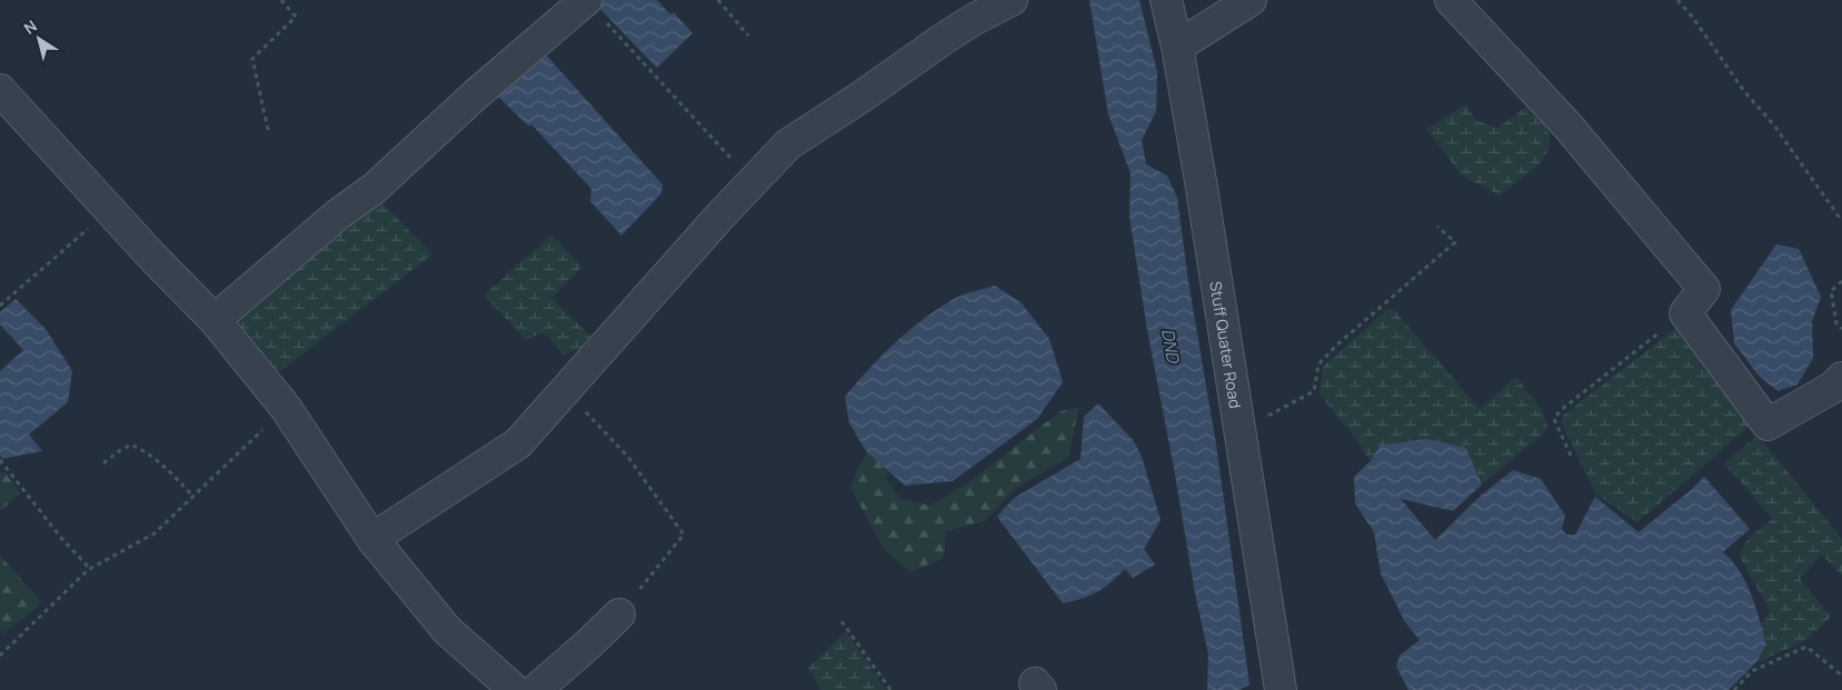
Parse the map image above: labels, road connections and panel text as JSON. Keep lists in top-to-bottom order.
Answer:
{
  "streets": {
    "street": ["Stuff Quater Road"]
  },
  "water": ["DND"],
  "north": "top left"
}
